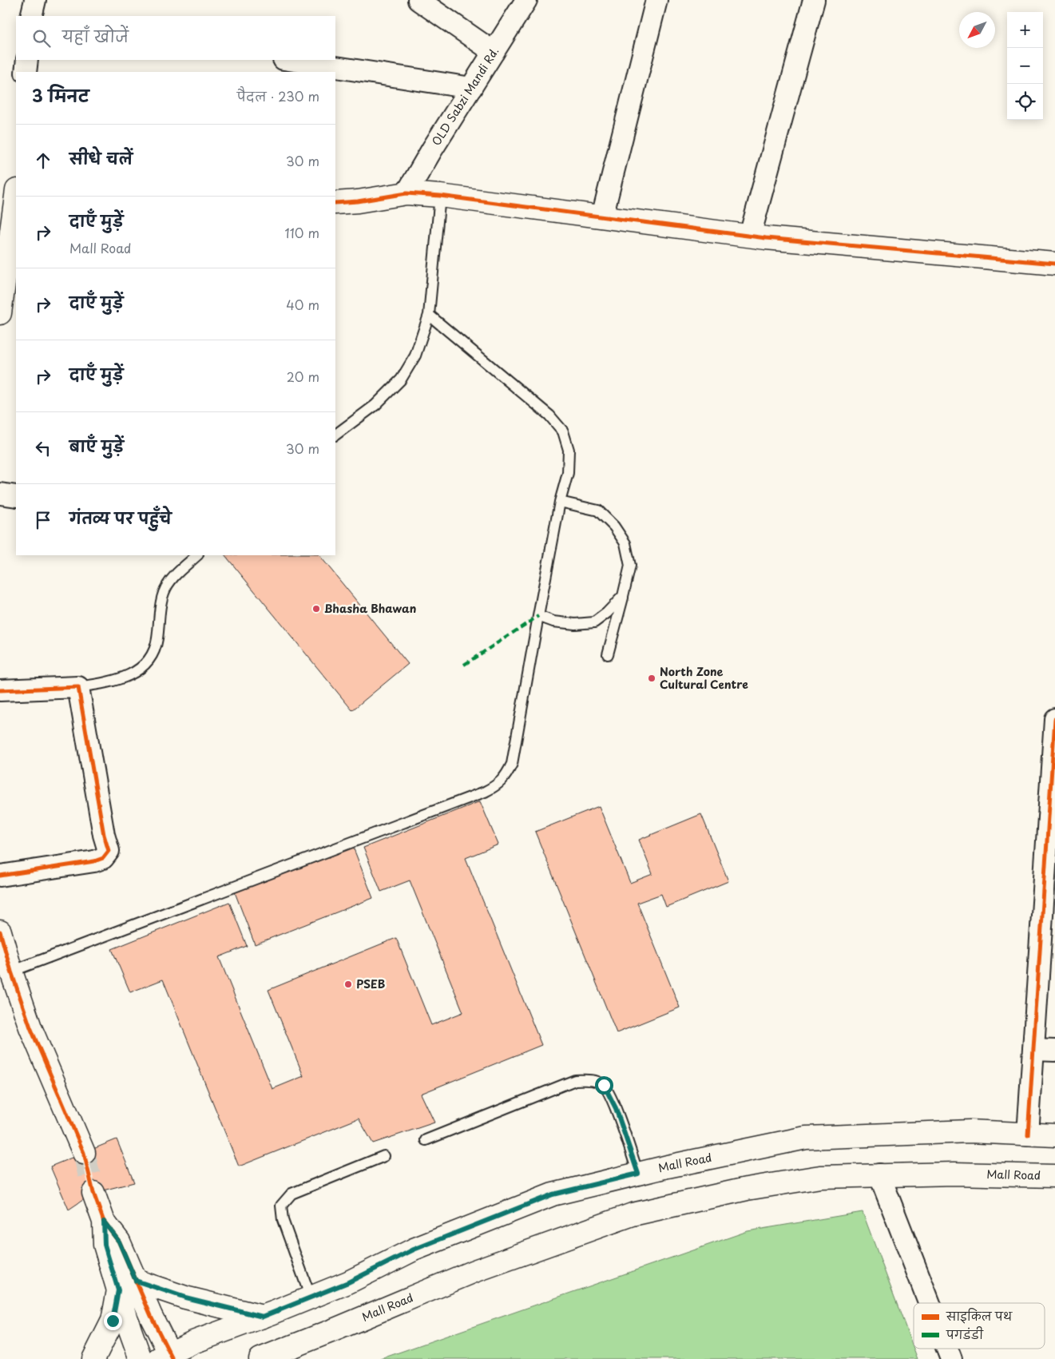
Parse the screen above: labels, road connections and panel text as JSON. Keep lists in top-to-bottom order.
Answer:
{
  "streets": {
    "main road": ["Mall Road"],
    "street": ["OLD Sabzi Mandi Rd."]
  },
  "places": ["Bhasha Bhawan", "North Zone Cultural Centre", "PSEB"],
  "legend": ["साइकिल पथ", "पगडंडी"],
  "north": "bottom left",
  "page": {
    "map_buttons": ["+", "−"],
    "search": "यहाँ खोजें",
    "heading": ["3 मिनट", "पैदल · 230 m"],
    "list": [
      ["सीधे चलें", "30 m"],
      ["दाएँ मुड़ें", "Mall Road", "110 m"],
      ["दाएँ मुड़ें", "40 m"],
      ["दाएँ मुड़ें", "20 m"],
      ["बाएँ मुड़ें", "30 m"],
      "गंतव्य पर पहुँचे"
    ]
  }
}
